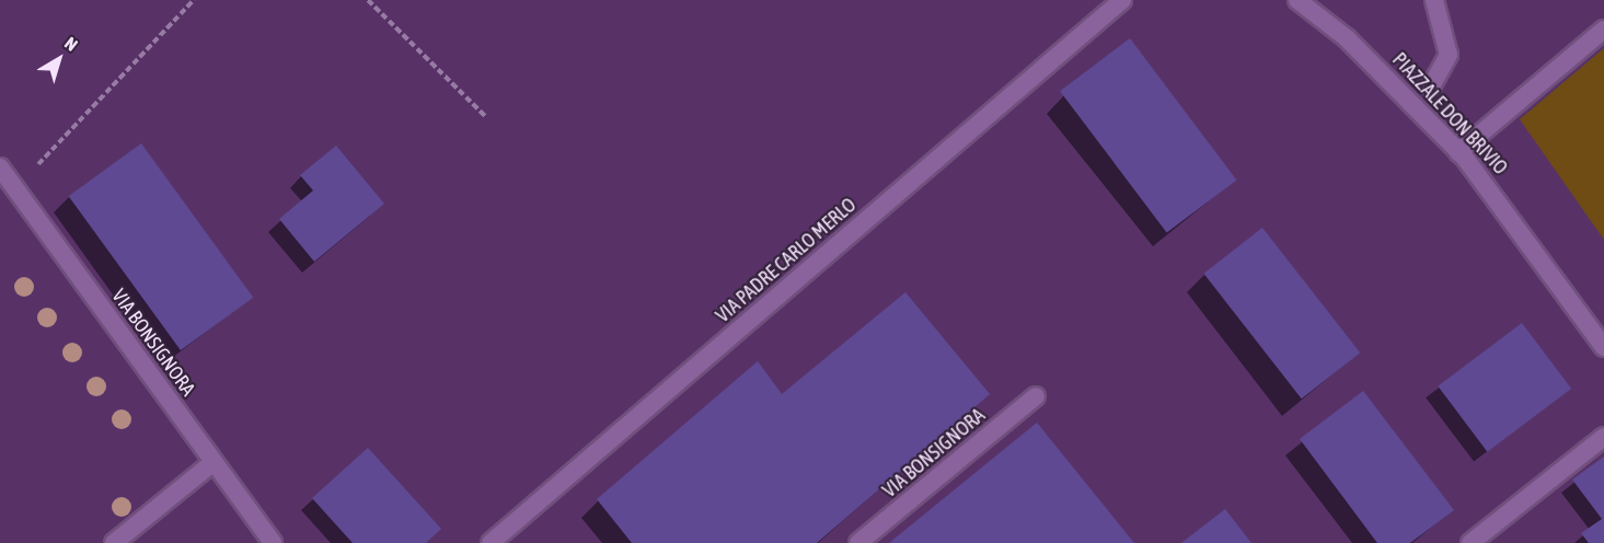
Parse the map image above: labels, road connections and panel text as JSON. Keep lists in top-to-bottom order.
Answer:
{
  "streets": {
    "street": ["PIAZZALE DON BRIVIO", "VIA PADRE CARLO MERLO", "VIA BONSIGNORA"]
  },
  "north": "top right"
}
